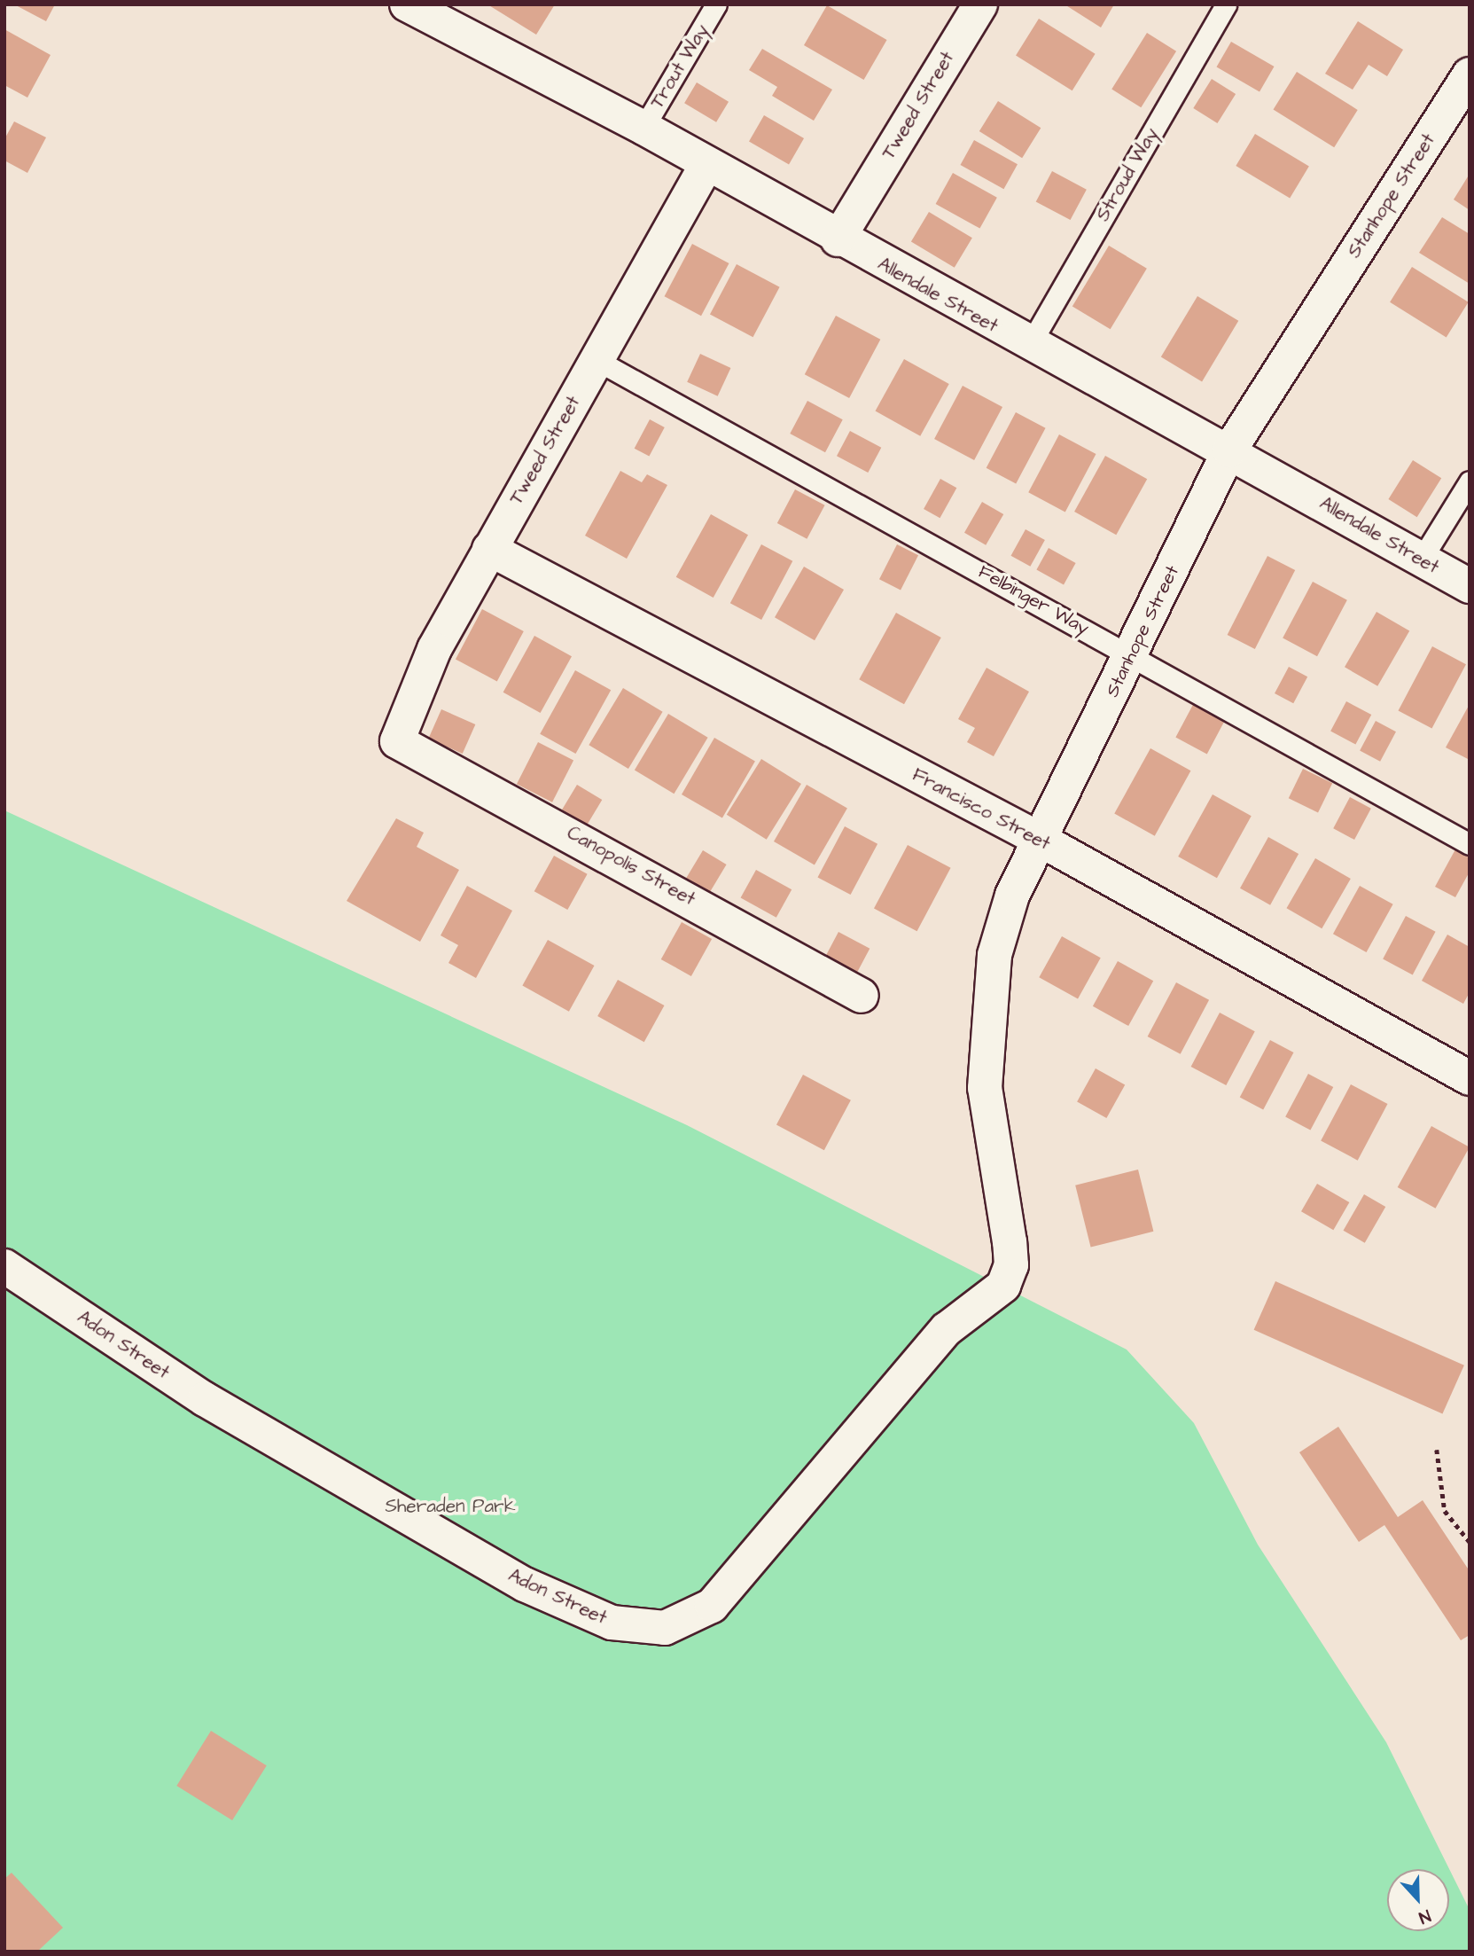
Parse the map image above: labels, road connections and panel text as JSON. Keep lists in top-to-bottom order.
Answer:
{
  "streets": {
    "street": [
      "Tweed Street",
      "Stanhope Street",
      "Allendale Street",
      "Francisco Street",
      "Canopolis Street",
      "Adon Street"
    ],
    "lane": ["Trout Way", "Stroud Way", "Felbinger Way"]
  },
  "crossings": [
    ["Trout Way", "Allendale Street"],
    ["Tweed Street", "Allendale Street"],
    ["Tweed Street", "Felbinger Way"],
    ["Tweed Street", "Francisco Street"],
    ["Tweed Street", "Canopolis Street"],
    ["Stroud Way", "Allendale Street"],
    ["Stanhope Street", "Allendale Street"],
    ["Stanhope Street", "Felbinger Way"],
    ["Stanhope Street", "Francisco Street"],
    ["Stanhope Street", "Adon Street"]
  ],
  "parks": ["Sheraden Park"],
  "north": "bottom"
}
